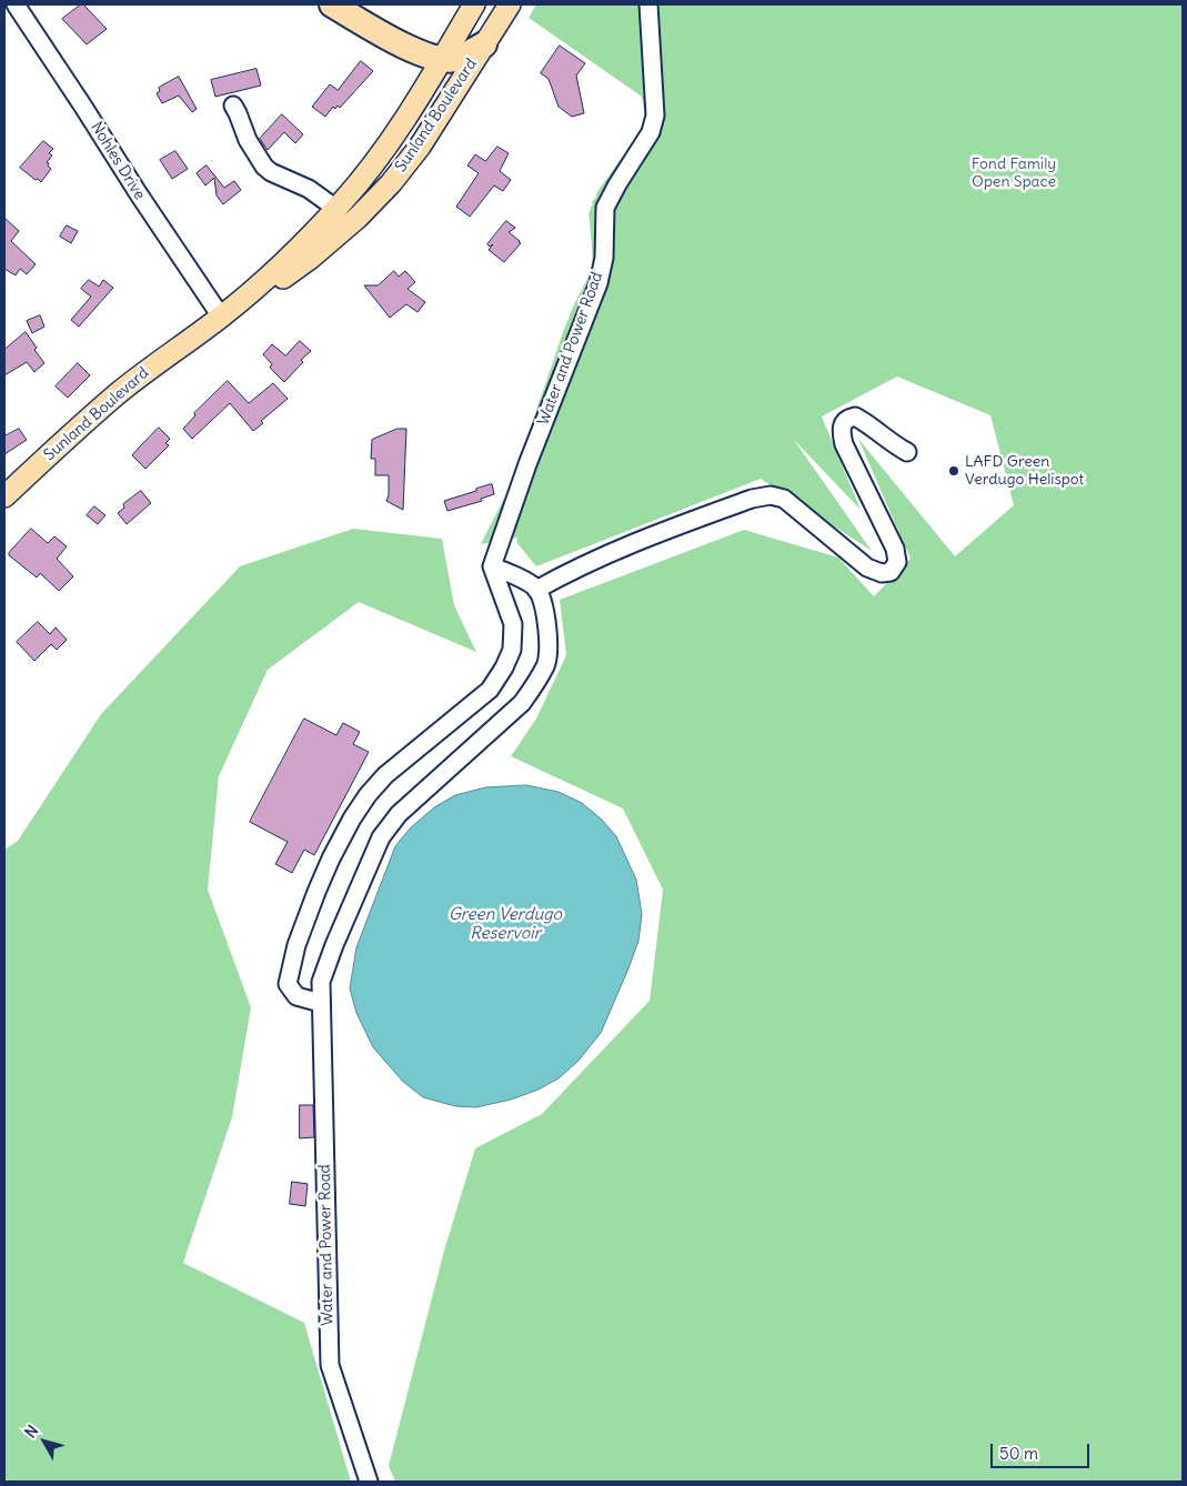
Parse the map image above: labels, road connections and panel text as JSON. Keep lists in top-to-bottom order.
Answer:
{
  "streets": {
    "main road": ["Sunland Boulevard"],
    "street": ["Nohles Drive", "Water and Power Road"]
  },
  "crossings": [
    ["Sunland Boulevard", "Nohles Drive"]
  ],
  "water": ["Green Verdugo Reservoir"],
  "parks": ["Fond Family Open Space"],
  "places": ["LAFD Green Verdugo Helispot"],
  "scale_bar": "50 m",
  "north": "top left"
}
